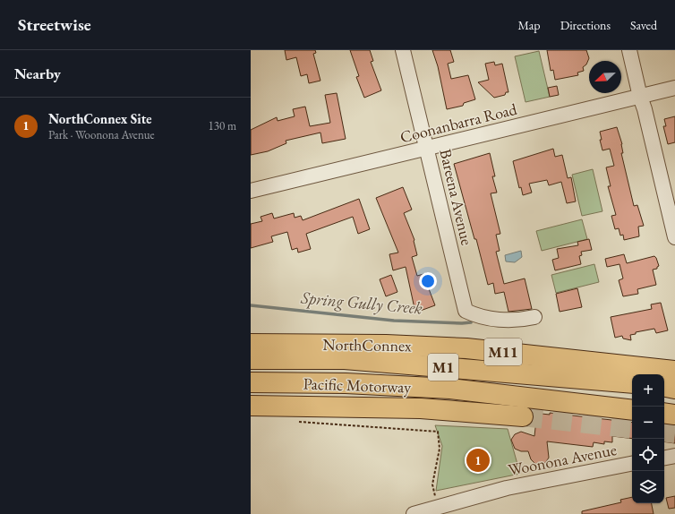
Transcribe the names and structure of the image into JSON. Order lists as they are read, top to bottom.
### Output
{
  "streets": {
    "highway": [
      "NorthConnex",
      "M11",
      "M1",
      "Pacific Motorway"
    ],
    "street": ["Coonanbarra Road", "Bareena Avenue", "Woonona Avenue"]
  },
  "crossings": [
    ["Coonanbarra Road", "Bareena Avenue"]
  ],
  "water": ["Spring Gully Creek"],
  "north": "bottom left",
  "page": {
    "header": "Streetwise",
    "nav": ["Map", "Directions", "Saved"],
    "heading": "Nearby",
    "list": [
      {
        "mark": "1",
        "name": "NorthConnex Site",
        "note": "Park · Woonona Avenue",
        "value": "130 m"
      }
    ],
    "map_buttons": ["+", "−"],
    "pins": "1"
  }
}
